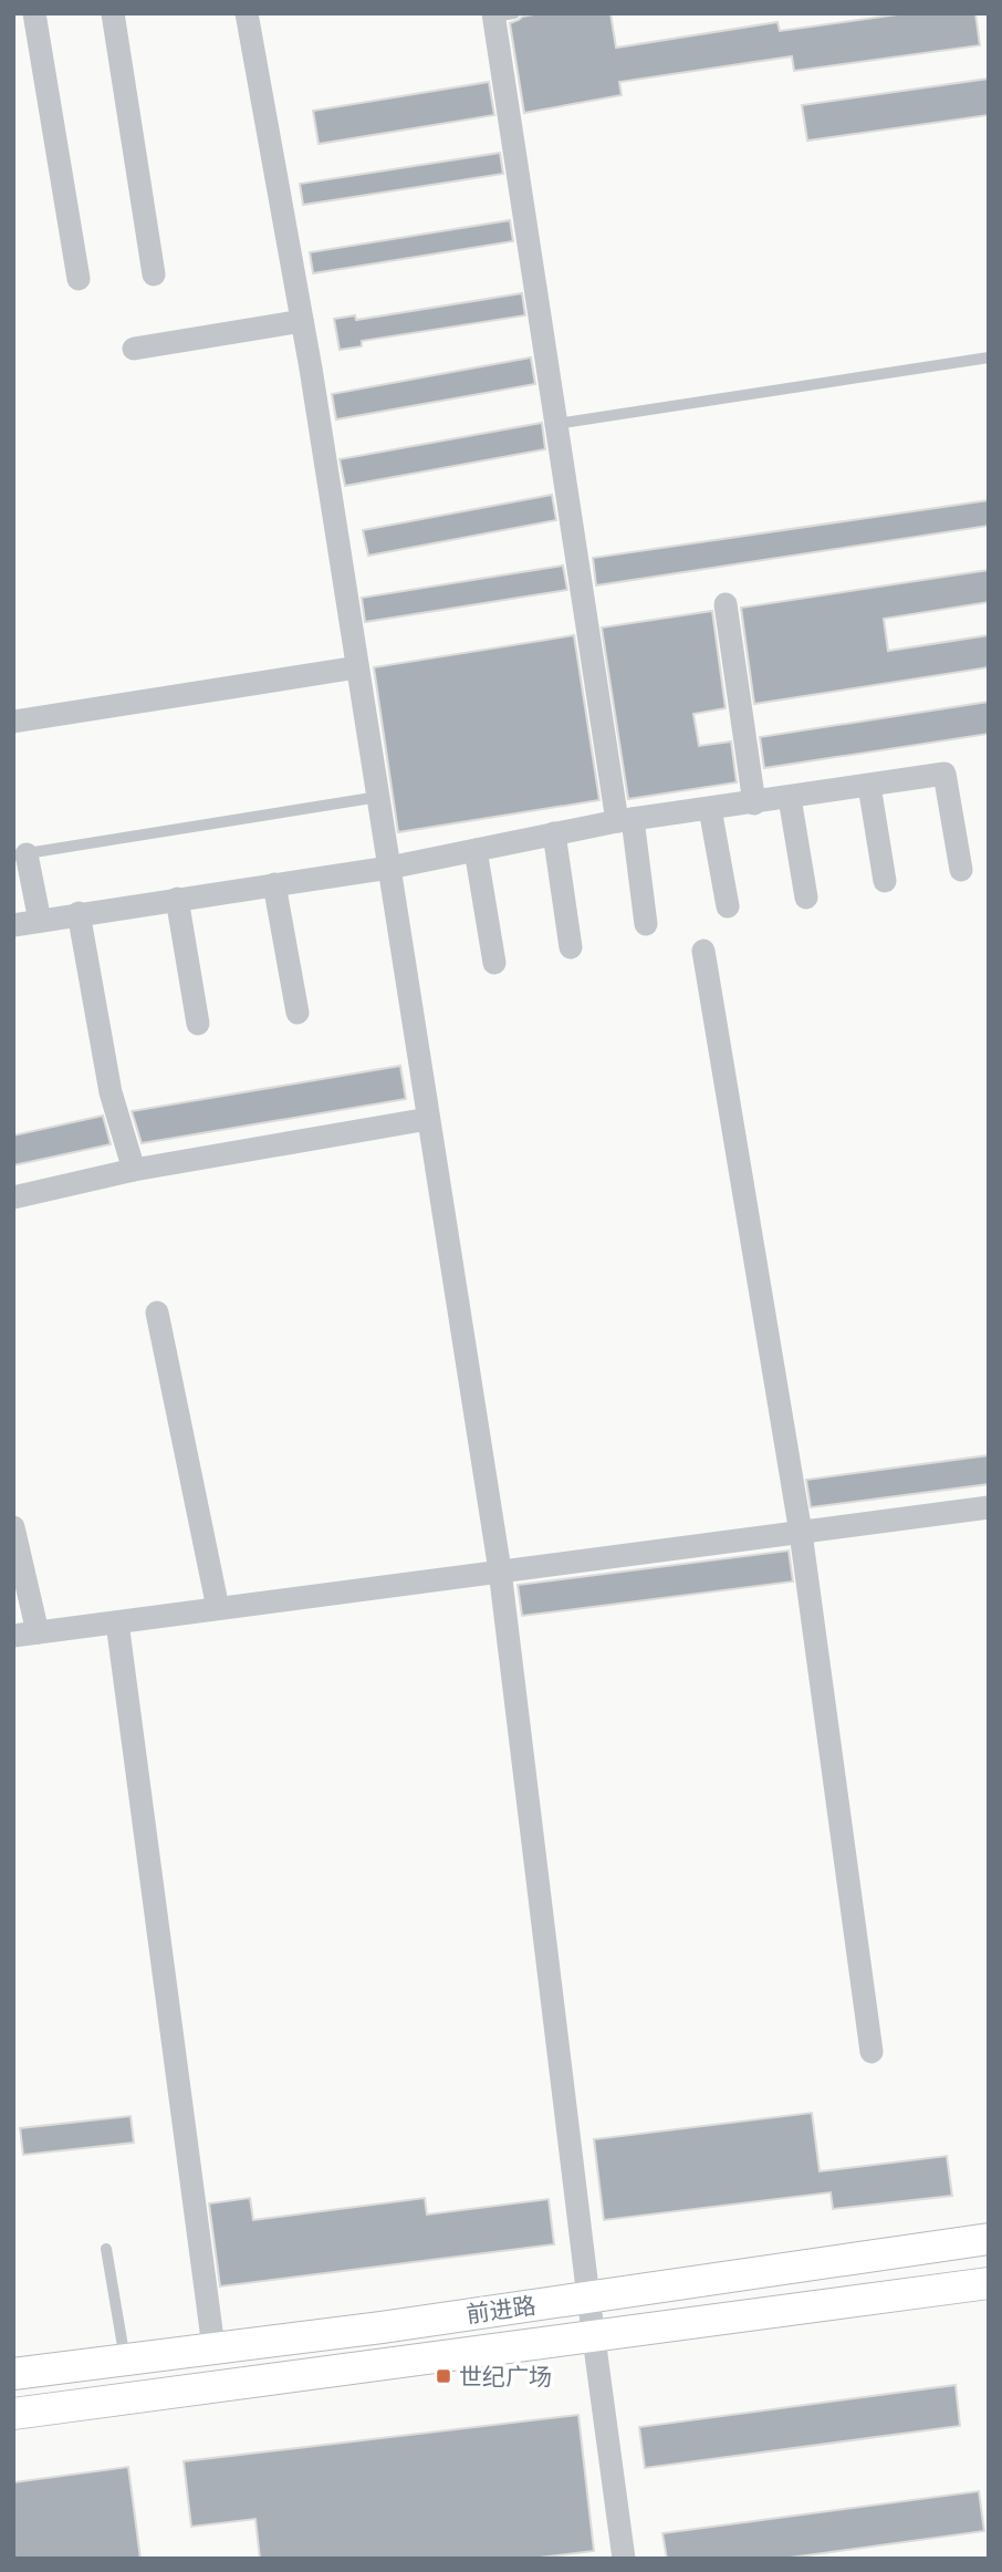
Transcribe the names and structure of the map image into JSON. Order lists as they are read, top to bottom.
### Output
{
  "streets": {
    "main road": ["前进路"]
  },
  "places": {
    "transit": ["世纪广场"]
  }
}
